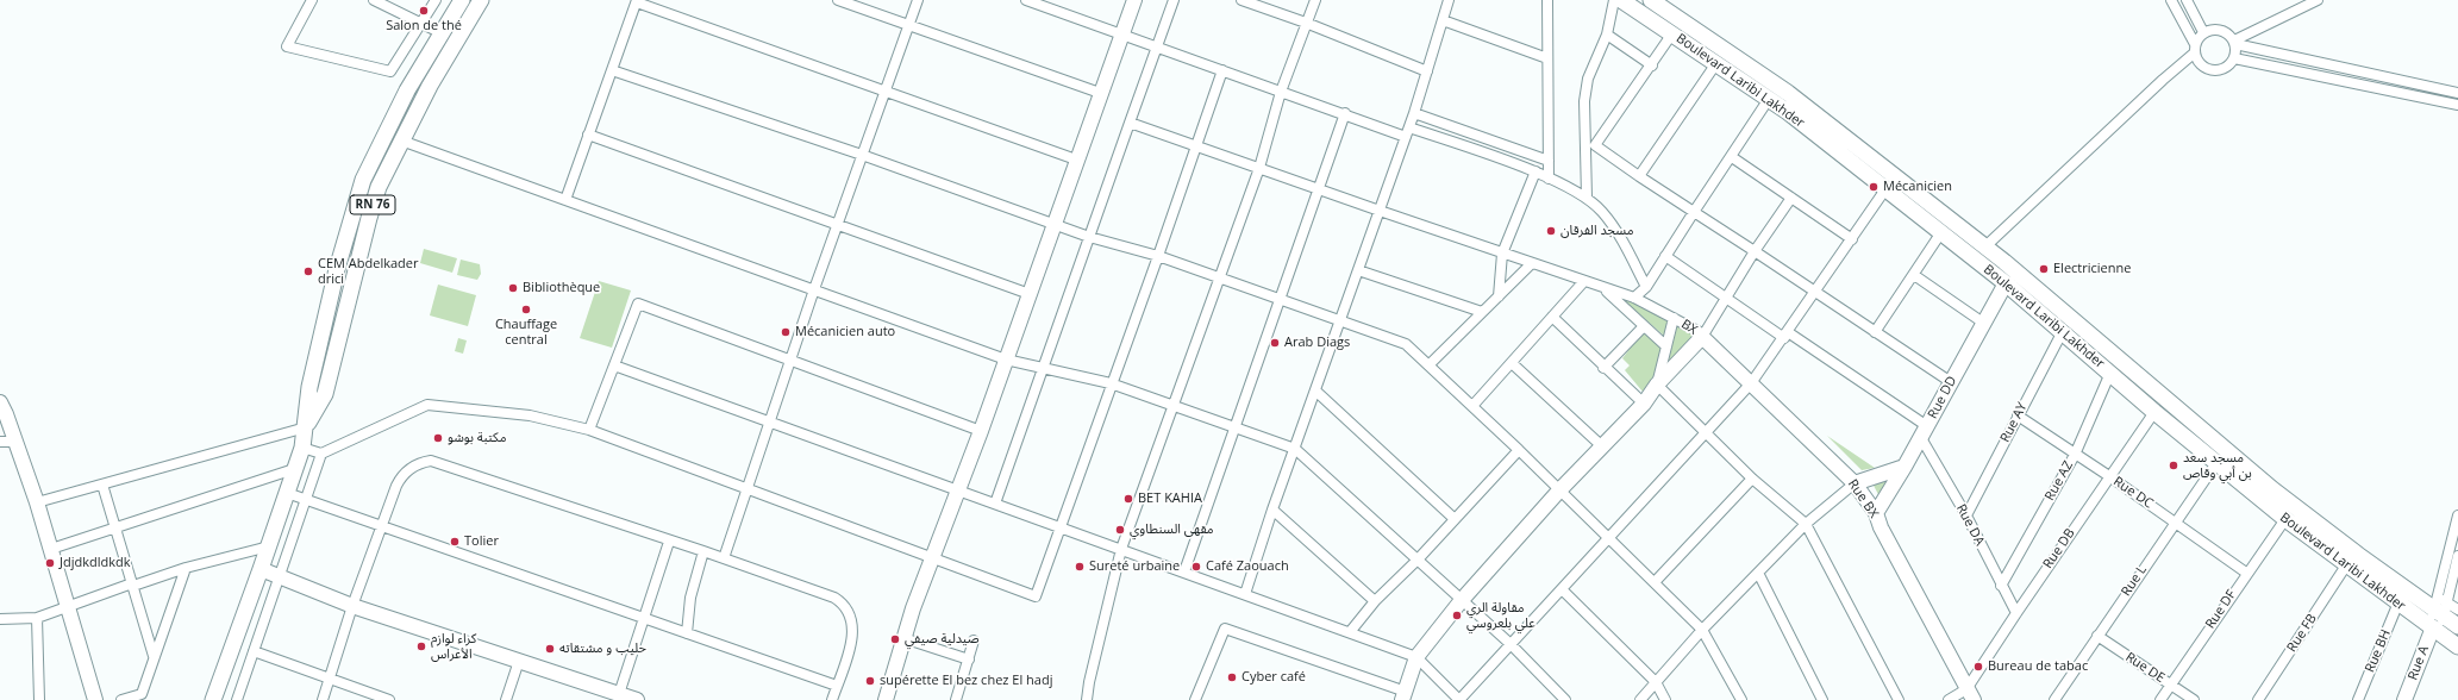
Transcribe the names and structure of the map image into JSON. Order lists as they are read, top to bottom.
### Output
{
  "streets": {
    "main road": ["Boulevard Laribi Lakhder", "RN 76"],
    "street": [
      "BX",
      "Rue DD",
      "Rue AY",
      "Rue AZ",
      "Rue DC",
      "Rue BX",
      "Rue DA",
      "Rue DB",
      "Rue L",
      "Rue DF",
      "Rue FB",
      "Rue BH",
      "Rue A",
      "Rue DE"
    ]
  },
  "crossings": [
    ["Boulevard Laribi Lakhder", "Rue DD"],
    ["Boulevard Laribi Lakhder", "Rue AY"],
    ["Boulevard Laribi Lakhder", "Rue AZ"],
    ["Boulevard Laribi Lakhder", "Rue DB"],
    ["Boulevard Laribi Lakhder", "Rue L"],
    ["Boulevard Laribi Lakhder", "Rue DF"],
    ["Boulevard Laribi Lakhder", "Rue FB"],
    ["Boulevard Laribi Lakhder", "Rue BH"],
    ["Boulevard Laribi Lakhder", "Rue A"],
    ["BX", "Rue BX"],
    ["Rue DD", "Rue BX"],
    ["Rue DD", "Rue DA"],
    ["Rue AY", "Rue DC"],
    ["Rue AY", "Rue DA"],
    ["Rue AZ", "Rue DC"],
    ["Rue AZ", "Rue DA"],
    ["Rue DC", "Rue DB"],
    ["Rue DC", "Rue L"],
    ["Rue DC", "Rue DF"],
    ["Rue BX", "Rue DB"],
    ["Rue DA", "Rue DB"],
    ["Rue L", "Rue DE"],
    ["Rue DF", "Rue DE"]
  ],
  "places": [
    "Salon de thé",
    "Mécanicien",
    "مسجد الفرقان",
    "Electricienne",
    "CEM Abdelkader drici",
    "Bibliothèque",
    "Chauffage central",
    "Mécanicien auto",
    "Arab Diags",
    "مكتبة بوشو",
    "مسجد سعد بن أبي وقاص",
    "BET KAHIA",
    "مقهى السنطاوي",
    "Tolier",
    "Jdjdkdldkdk",
    "Sureté urbaine",
    "Café Zaouach",
    "مقاولة الري علي بلعروسي",
    "صيدلية صيفي",
    "كراء لوازم الأعراس",
    "حليب و مشتقاته",
    "Bureau de tabac",
    "Cyber café",
    "supérette El bez chez El hadj"
  ]
}
